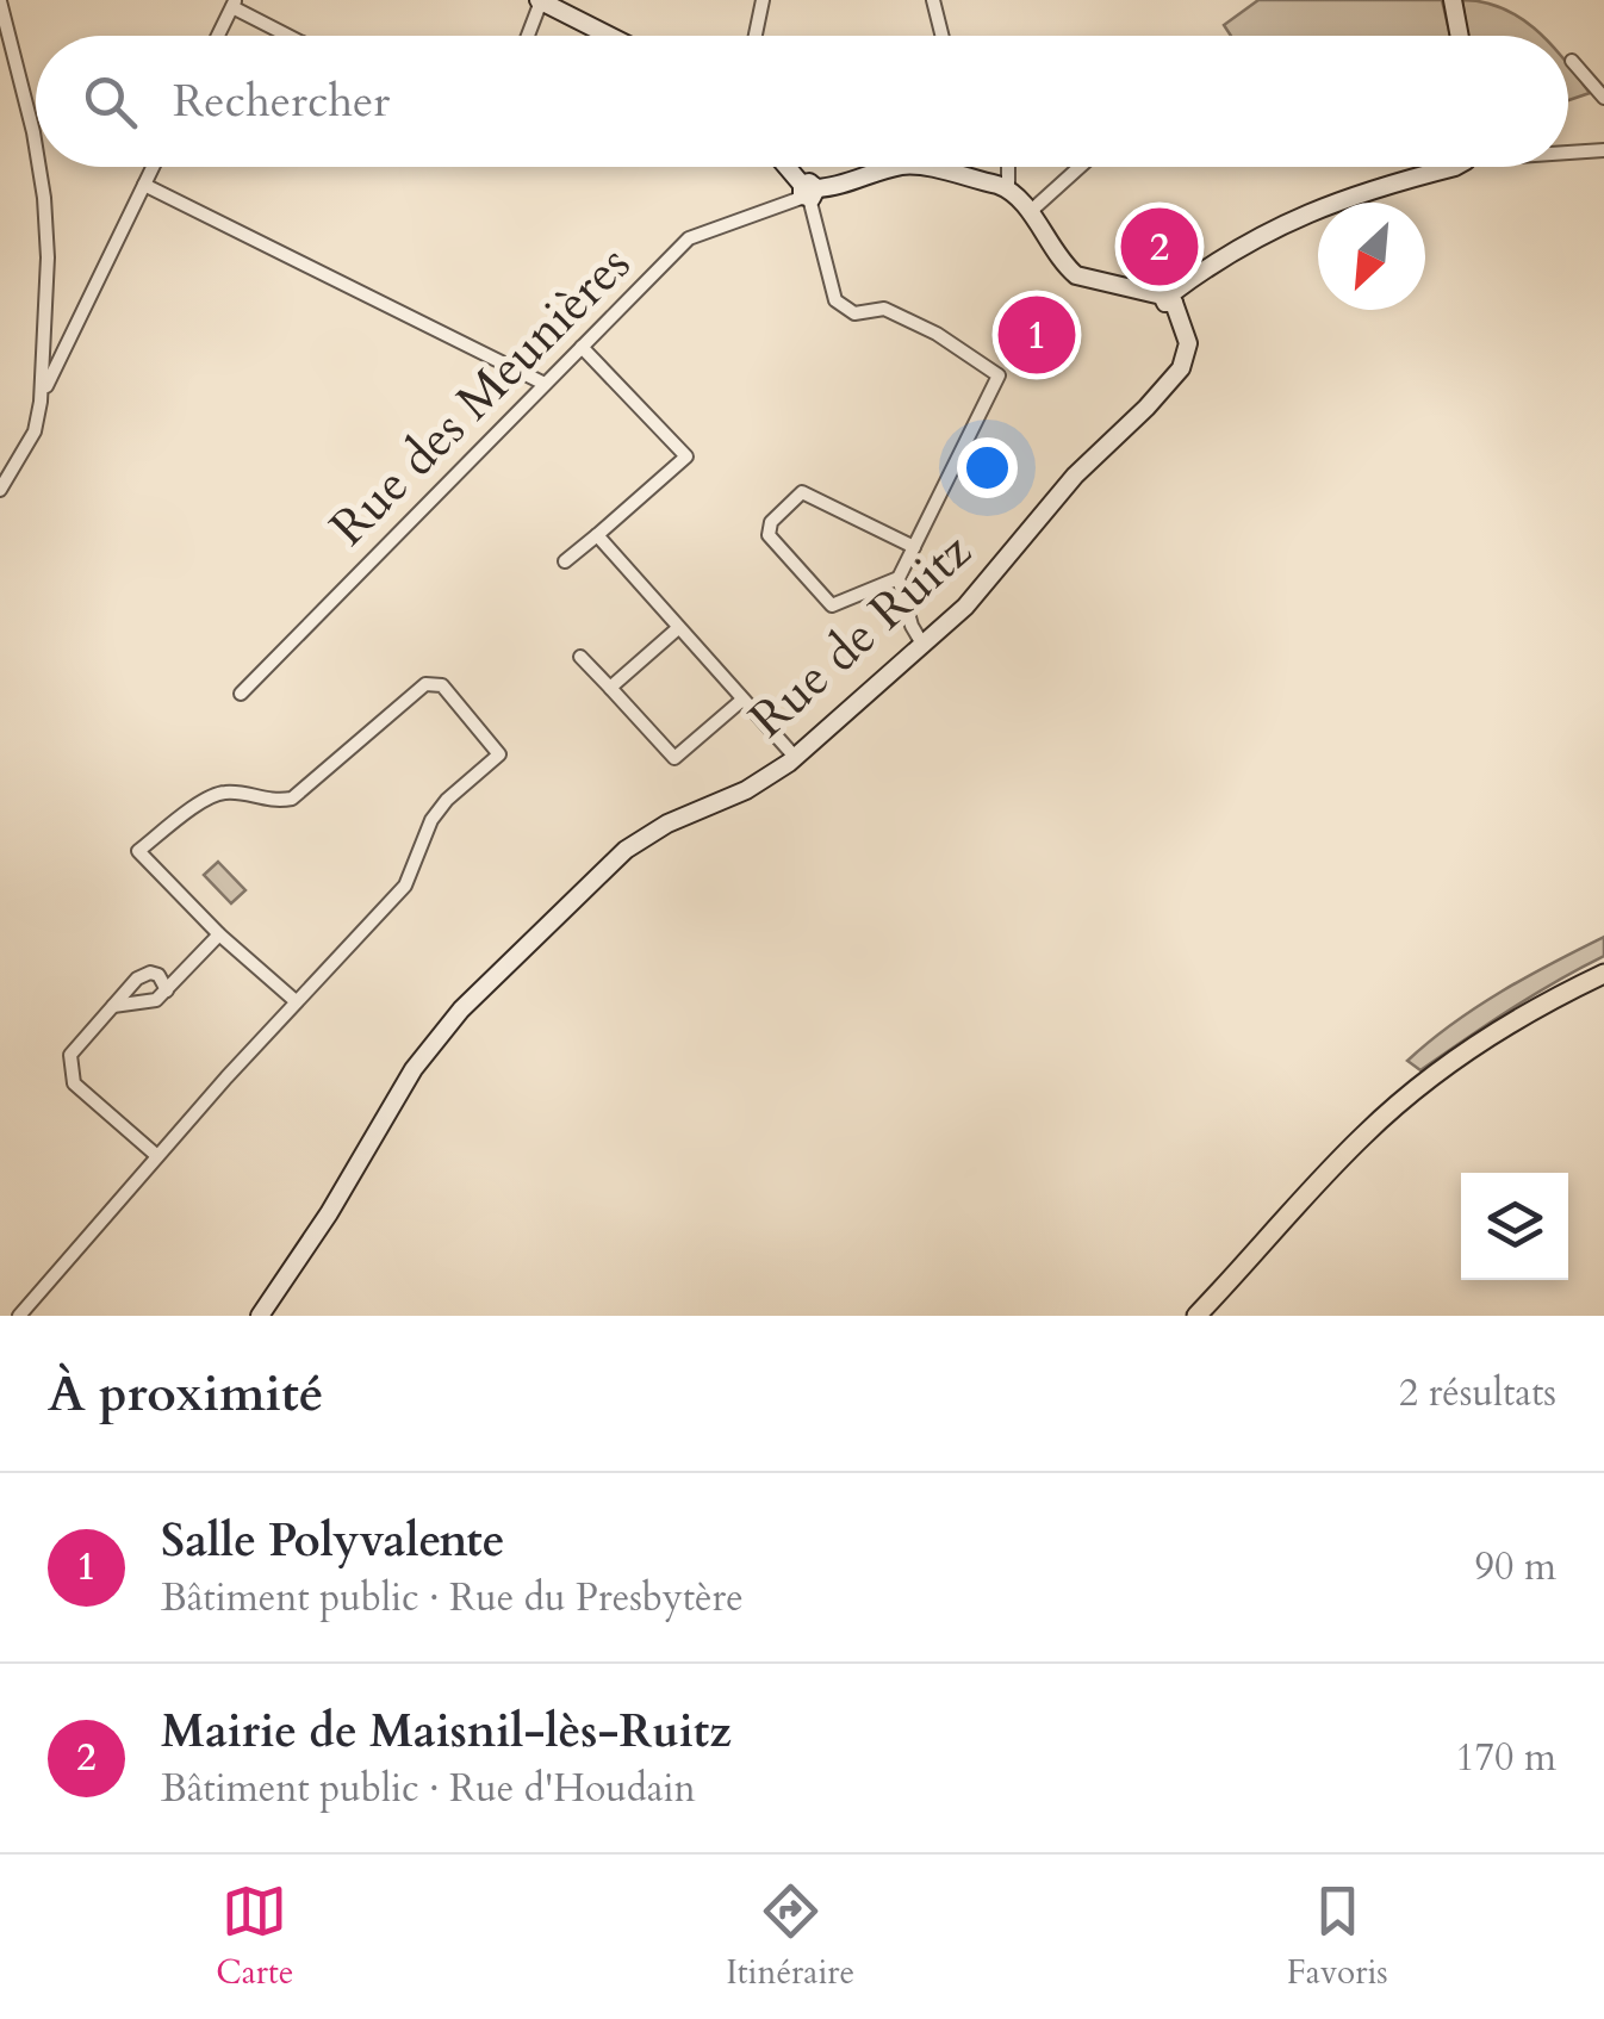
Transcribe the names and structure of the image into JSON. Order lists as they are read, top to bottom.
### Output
{
  "streets": {
    "street": ["Rue des Meunières", "Rue de Ruitz"]
  },
  "north": "bottom left",
  "page": {
    "search": "Rechercher",
    "pins": ["2", "1"],
    "heading": ["À proximité", "2 résultats"],
    "list": [
      {
        "mark": "1",
        "name": "Salle Polyvalente",
        "note": "Bâtiment public · Rue du Presbytère",
        "value": "90 m"
      },
      {
        "mark": "2",
        "name": "Mairie de Maisnil-lès-Ruitz",
        "note": "Bâtiment public · Rue d'Houdain",
        "value": "170 m"
      }
    ],
    "nav": ["Carte", "Itinéraire", "Favoris"]
  }
}
